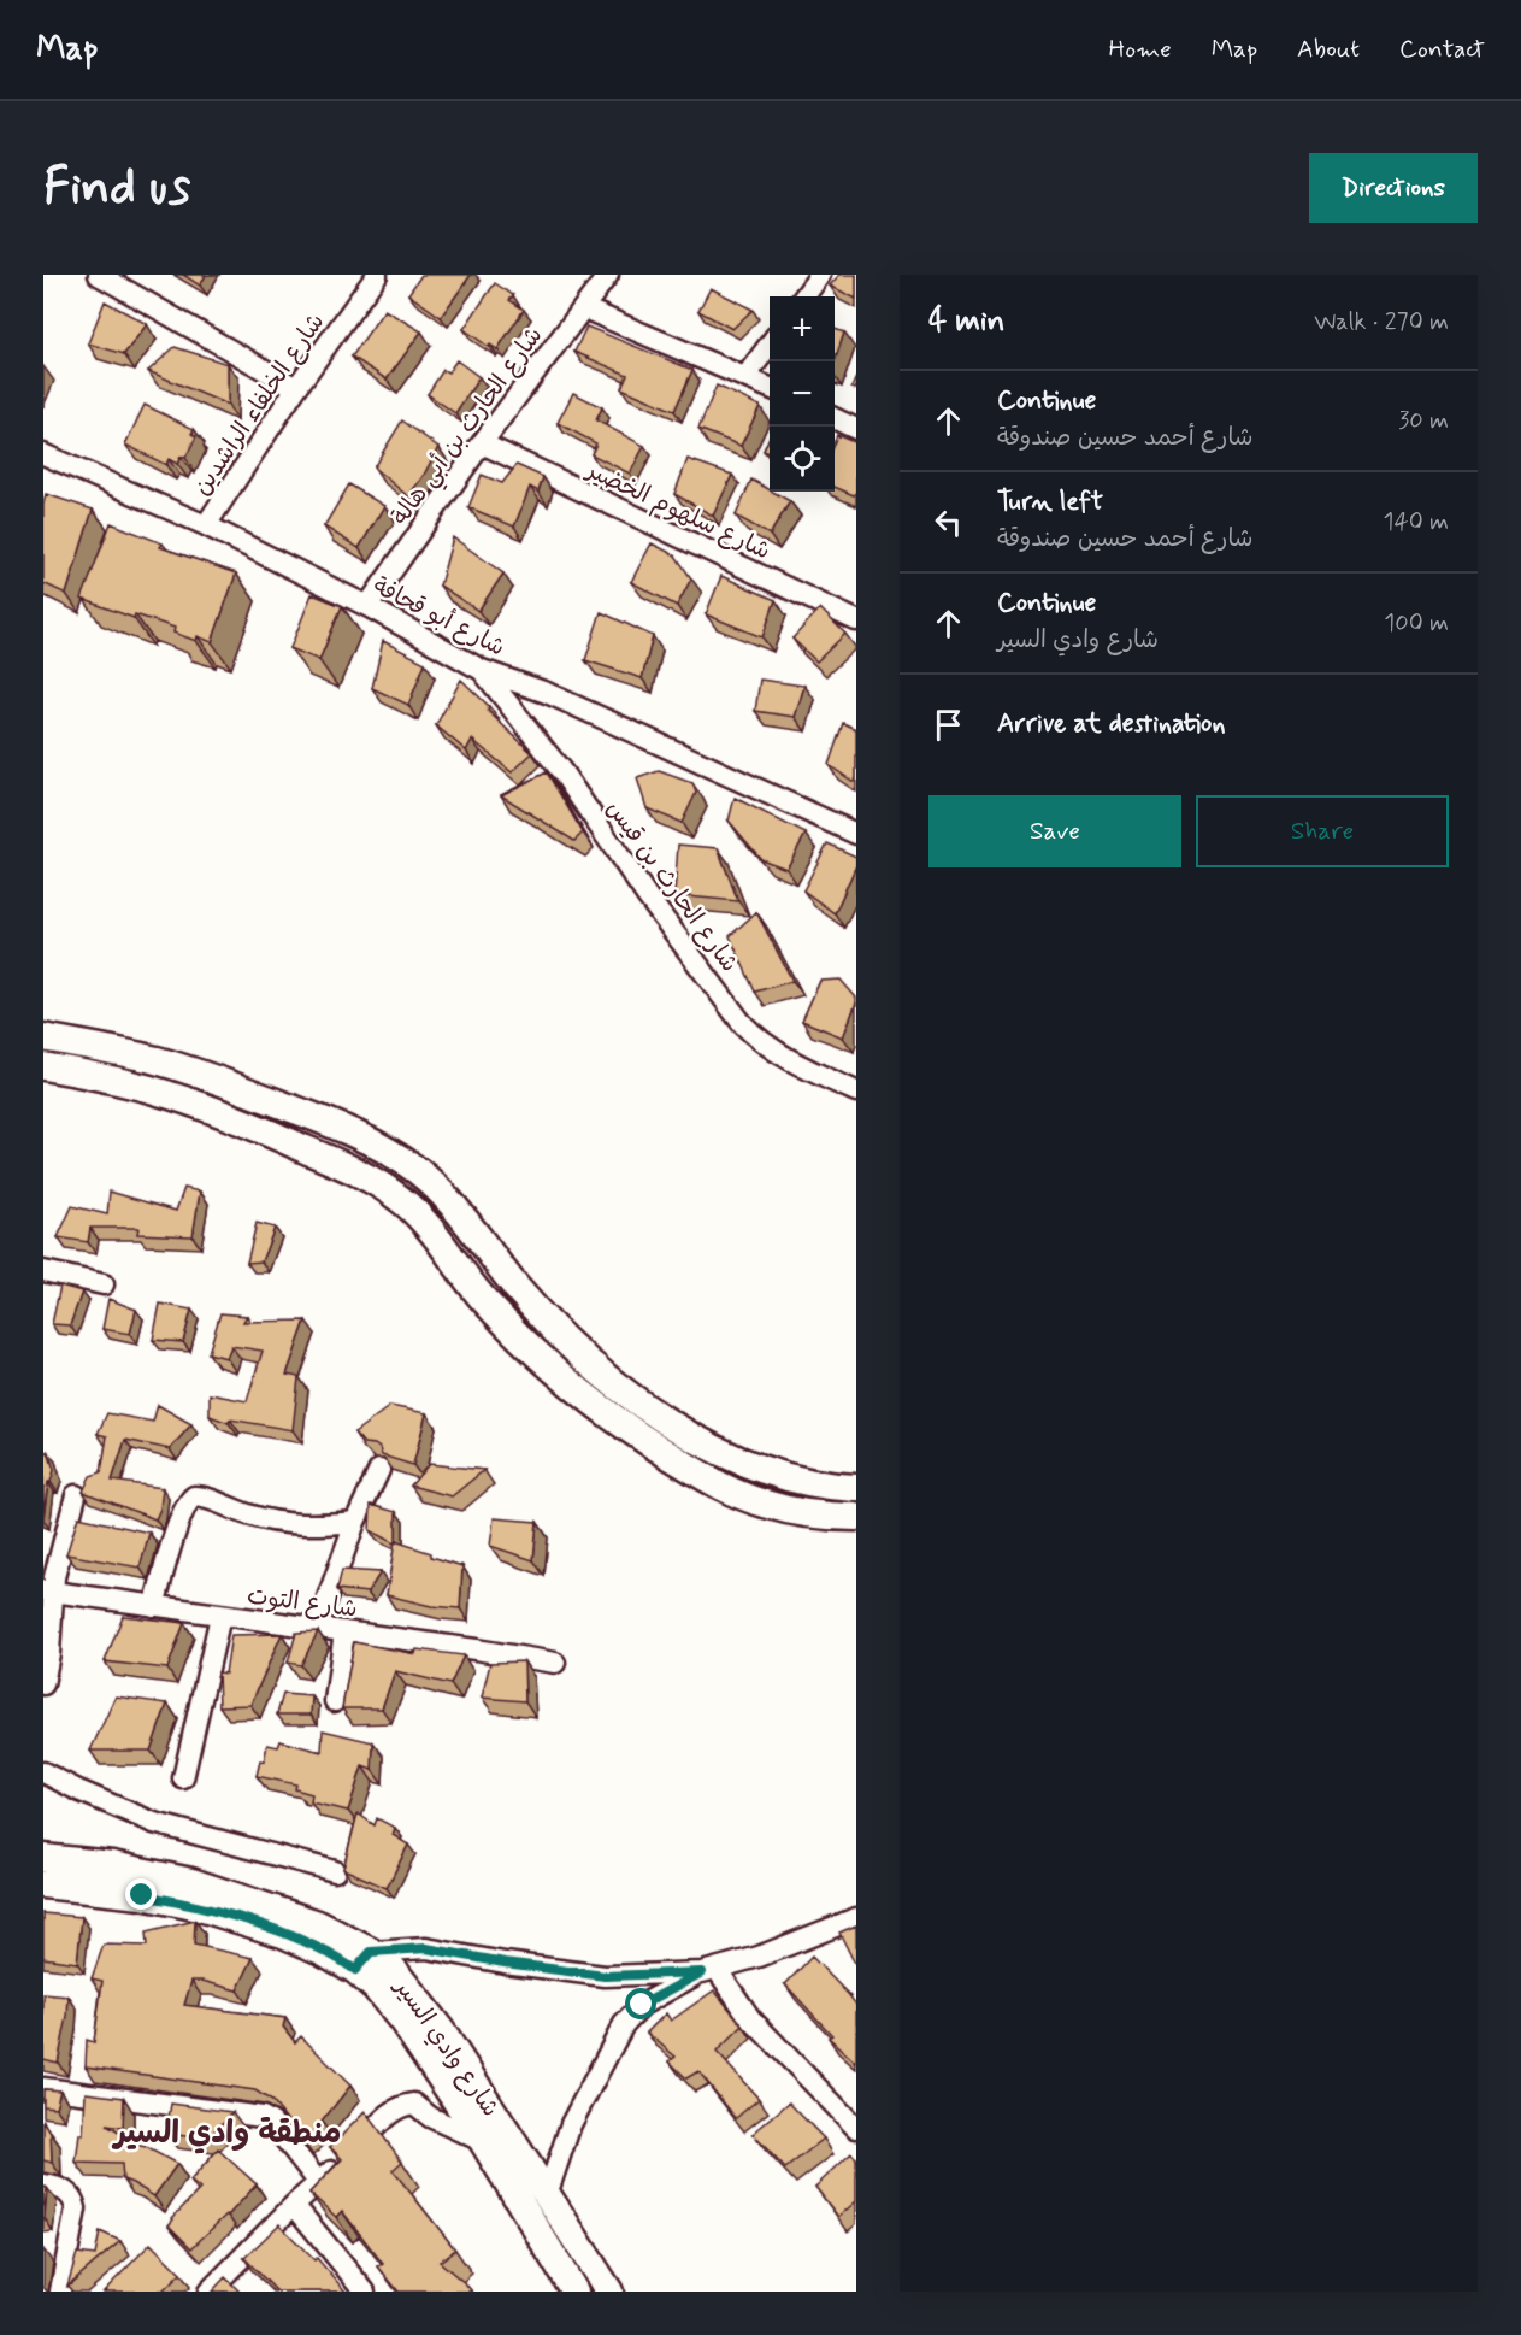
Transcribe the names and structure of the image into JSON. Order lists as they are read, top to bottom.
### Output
{
  "streets": {
    "main road": ["شارع وادي السير"],
    "street": [
      "شارع الخلفاء الراشدين",
      "شارع الحارث بن أبي هالة",
      "شارع سلهوم الخضير",
      "شارع أبو قحافة",
      "شارع الحارث بن قيس",
      "شارع التوت"
    ]
  },
  "crossings": [
    ["شارع الخلفاء الراشدين", "شارع أبو قحافة"],
    ["شارع الحارث بن أبي هالة", "شارع سلهوم الخضير"],
    ["شارع الحارث بن أبي هالة", "شارع أبو قحافة"],
    ["شارع أبو قحافة", "شارع الحارث بن قيس"]
  ],
  "districts": ["منطقة وادي السير"],
  "page": {
    "header": "Map",
    "nav": [
      "Home",
      "Map",
      "About",
      "Contact"
    ],
    "buttons": [
      "Directions",
      ["Save", "Share"]
    ],
    "title": "Find us",
    "heading": ["4 min", "Walk · 270 m"],
    "map_buttons": ["+", "−"],
    "list": [
      ["Continue", "شارع أحمد حسين صندوقة", "30 m"],
      ["Turn left", "شارع أحمد حسين صندوقة", "140 m"],
      ["Continue", "شارع وادي السير", "100 m"],
      "Arrive at destination"
    ]
  }
}
